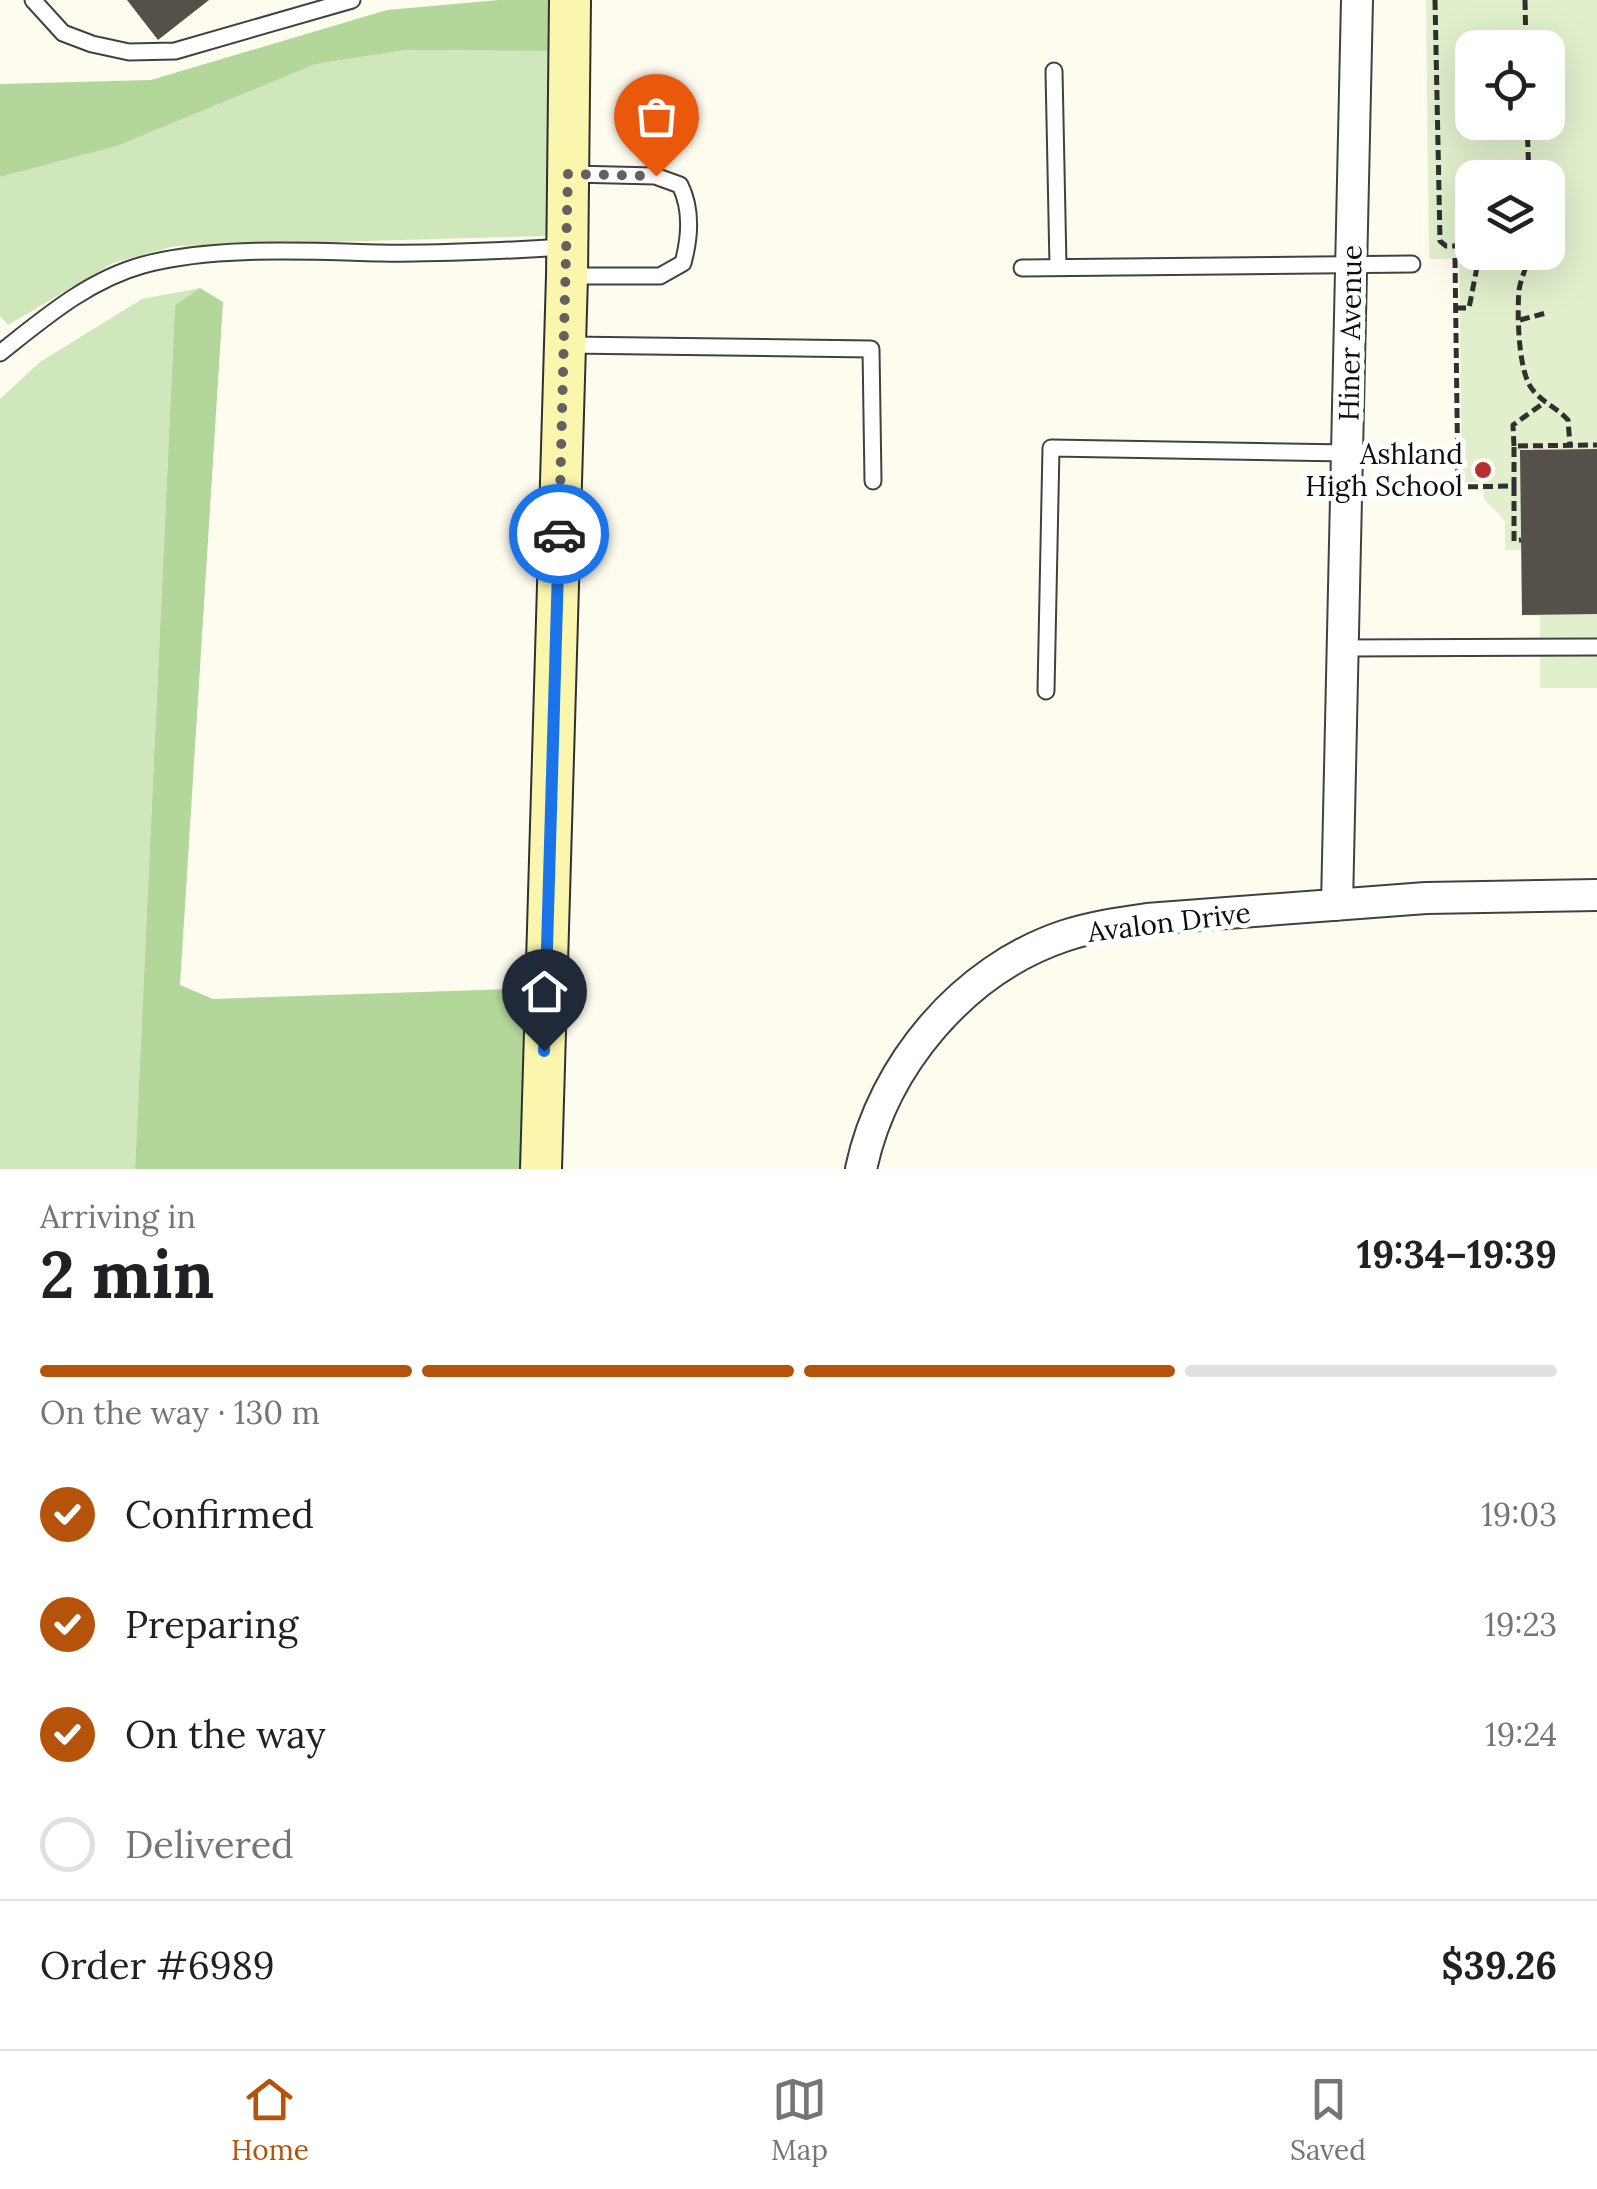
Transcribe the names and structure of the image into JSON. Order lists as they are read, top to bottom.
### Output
{
  "streets": {
    "street": ["Hiner Avenue", "Avalon Drive"]
  },
  "crossings": [
    ["Hiner Avenue", "Avalon Drive"]
  ],
  "places": ["Ashland High School"],
  "page": {
    "heading": ["2 min", "Arriving in", "19:34–19:39"],
    "panel": ["Order #6989", "$39.26"],
    "bar": "On the way · 130 m",
    "list": [
      ["Confirmed", "19:03"],
      ["Preparing", "19:23"],
      ["On the way", "19:24"],
      "Delivered"
    ],
    "tabs": ["Home", "Map", "Saved"]
  }
}
